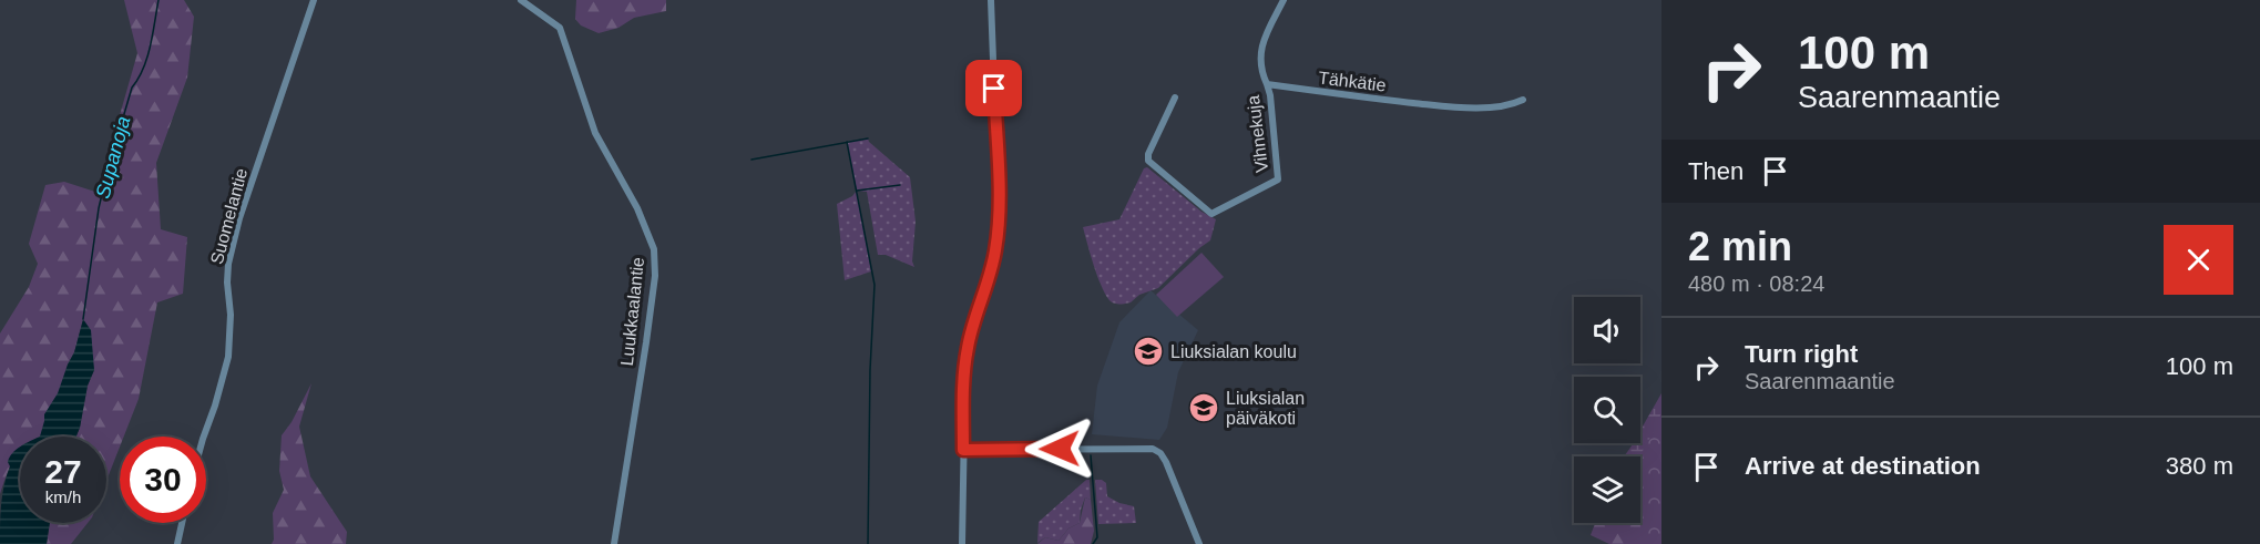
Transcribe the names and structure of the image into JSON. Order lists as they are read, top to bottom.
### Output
{
  "streets": {
    "street": [
      "Tähkätie",
      "Vihnekuja",
      "Suomelantie",
      "Luukkaalantie"
    ]
  },
  "crossings": [
    ["Tähkätie", "Vihnekuja"]
  ],
  "water": ["Supanoja"],
  "places": {
    "school or university": ["Liuksialan koulu", "Liuksialan päiväkoti"]
  },
  "page": {
    "turn": ["100 m", "Saarenmaantie"],
    "then": "Then",
    "heading": ["2 min", "480 m · 08:24"],
    "list": [
      {
        "name": "Turn right",
        "note": "Saarenmaantie",
        "value": "100 m"
      },
      {
        "name": "Arrive at destination",
        "value": "380 m"
      }
    ],
    "speed": "27 km/h",
    "limit": "30"
  }
}
